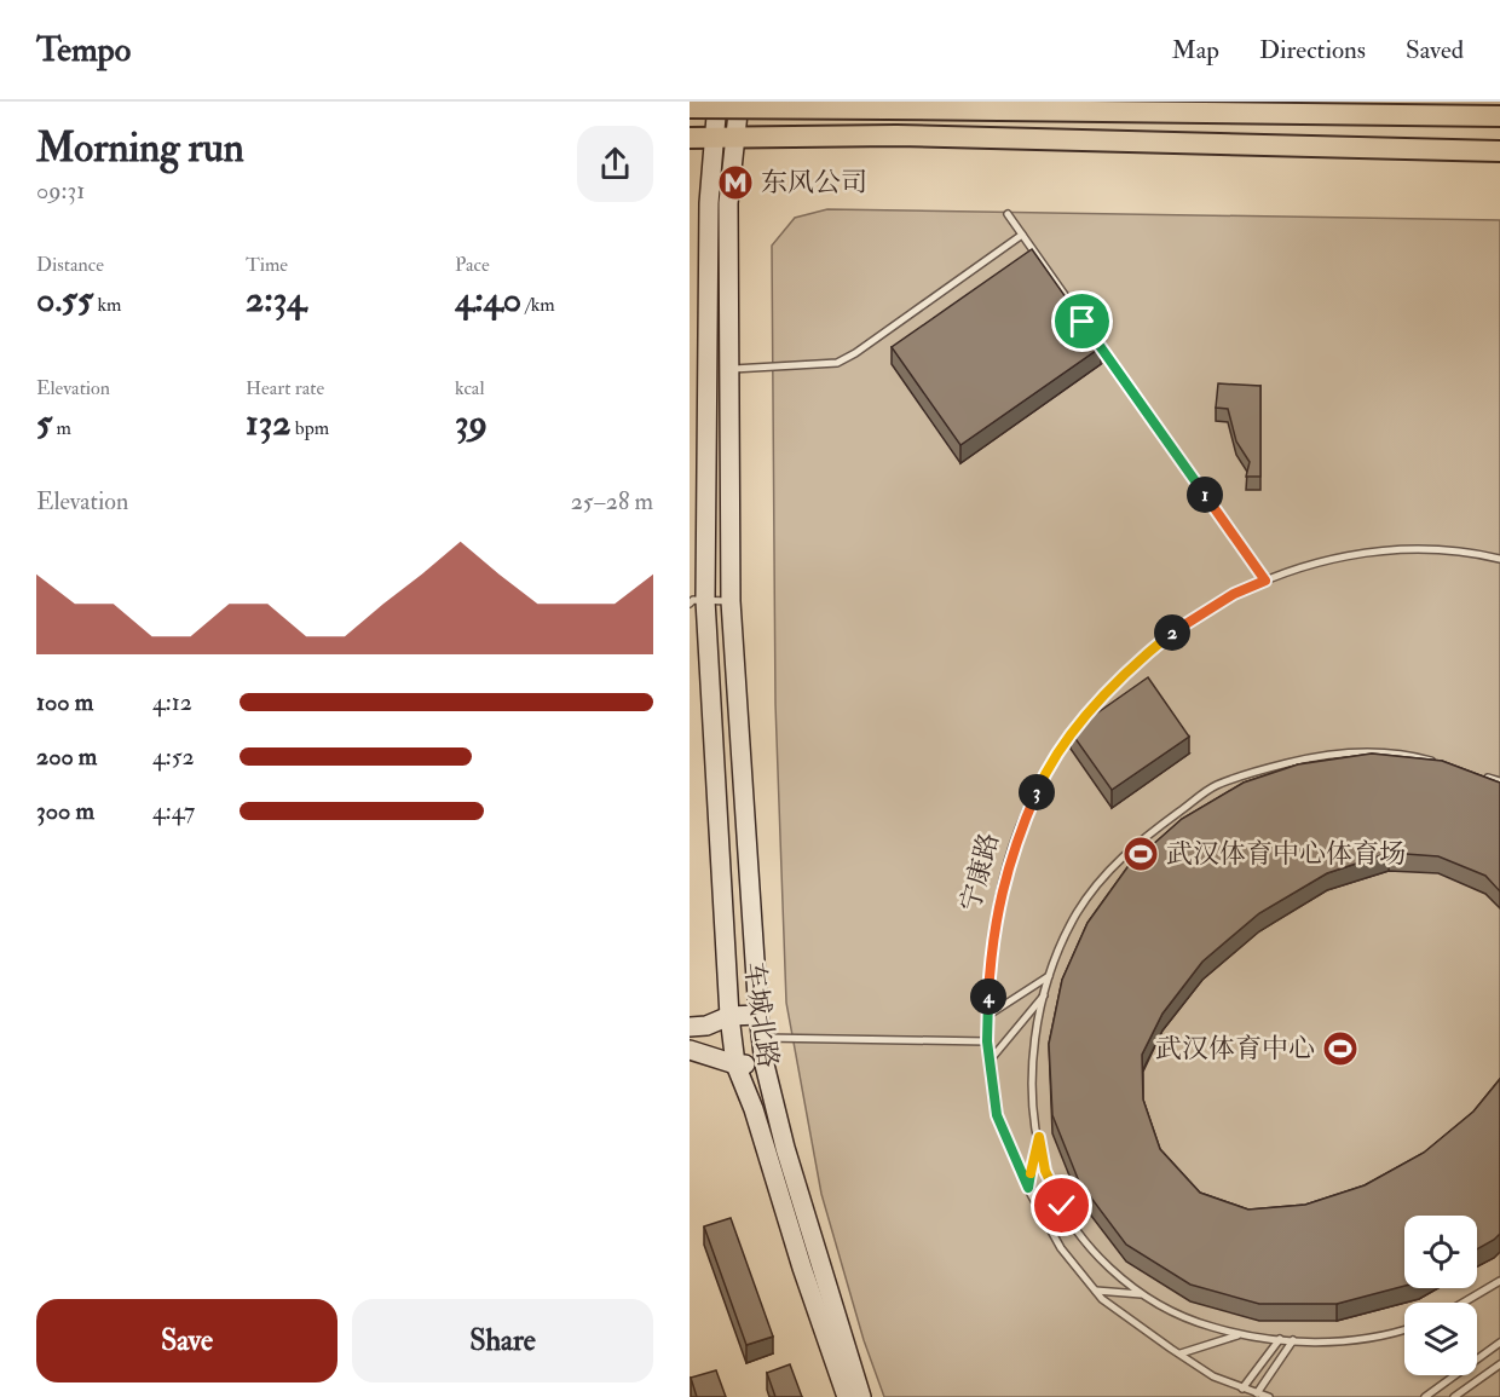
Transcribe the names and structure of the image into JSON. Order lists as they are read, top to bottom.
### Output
{
  "streets": {
    "main road": ["车城北路"],
    "lane": ["宁康路"]
  },
  "places": {
    "metro station": ["东风公司"],
    "sports": ["武汉体育中心体育场", "武汉体育中心"]
  },
  "page": {
    "header": "Tempo",
    "nav": ["Map", "Directions", "Saved"],
    "heading": ["Morning run", "09:31"],
    "stats": [
      ["Distance", "0.55 km"],
      ["Time", "2:34"],
      ["Pace", "4:40 /km"],
      ["Elevation", "5 m"],
      ["Heart rate", "132 bpm"],
      ["kcal", "39"]
    ],
    "chart": ["Elevation", "25–28 m"],
    "pins": [
      "1",
      "2",
      "3",
      "4"
    ],
    "list": [
      {
        "name": "100 m",
        "note": "4:12"
      },
      {
        "name": "200 m",
        "note": "4:52"
      },
      {
        "name": "300 m",
        "note": "4:47"
      }
    ],
    "buttons": ["Save", "Share"]
  }
}
